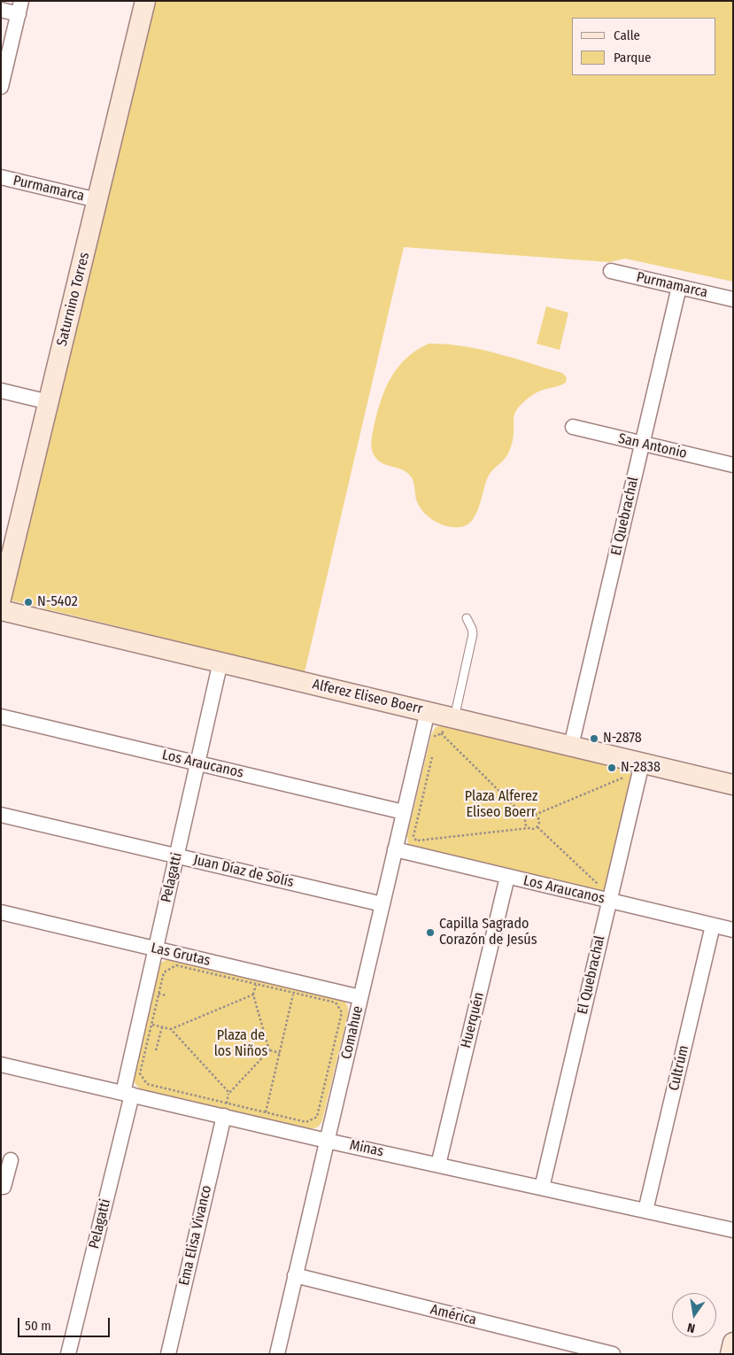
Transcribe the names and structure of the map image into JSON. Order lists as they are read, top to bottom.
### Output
{
  "streets": {
    "street": [
      "Purmamarca",
      "Saturnino Torres",
      "San Antonio",
      "El Quebrachal",
      "Alferez Eliseo Boerr",
      "Los Araucanos",
      "Juan Díaz de Solís",
      "Pelagatti",
      "Las Grutas",
      "Huerquén",
      "Comahue",
      "Cultrúm",
      "Minas",
      "Ema Elisa Vivanco",
      "América"
    ]
  },
  "crossings": [
    ["Purmamarca", "Saturnino Torres"],
    ["Purmamarca", "El Quebrachal"],
    ["San Antonio", "El Quebrachal"],
    ["El Quebrachal", "Alferez Eliseo Boerr"],
    ["El Quebrachal", "Los Araucanos"],
    ["El Quebrachal", "Minas"],
    ["Alferez Eliseo Boerr", "Pelagatti"],
    ["Alferez Eliseo Boerr", "Comahue"],
    ["Los Araucanos", "Pelagatti"],
    ["Los Araucanos", "Huerquén"],
    ["Los Araucanos", "Comahue"],
    ["Los Araucanos", "Cultrúm"],
    ["Juan Díaz de Solís", "Pelagatti"],
    ["Juan Díaz de Solís", "Comahue"],
    ["Pelagatti", "Las Grutas"],
    ["Pelagatti", "Minas"],
    ["Las Grutas", "Comahue"],
    ["Huerquén", "Minas"],
    ["Comahue", "Minas"],
    ["Comahue", "América"],
    ["Cultrúm", "Minas"],
    ["Minas", "Ema Elisa Vivanco"]
  ],
  "parks": ["Plaza Alferez Eliseo Boerr", "Plaza de los Niños"],
  "places": [
    "N-5402",
    "N-2878",
    "N-2838",
    "Capilla Sagrado Corazón de Jesús"
  ],
  "legend": ["Calle", "Parque"],
  "scale_bar": "50 m",
  "north": "bottom"
}
